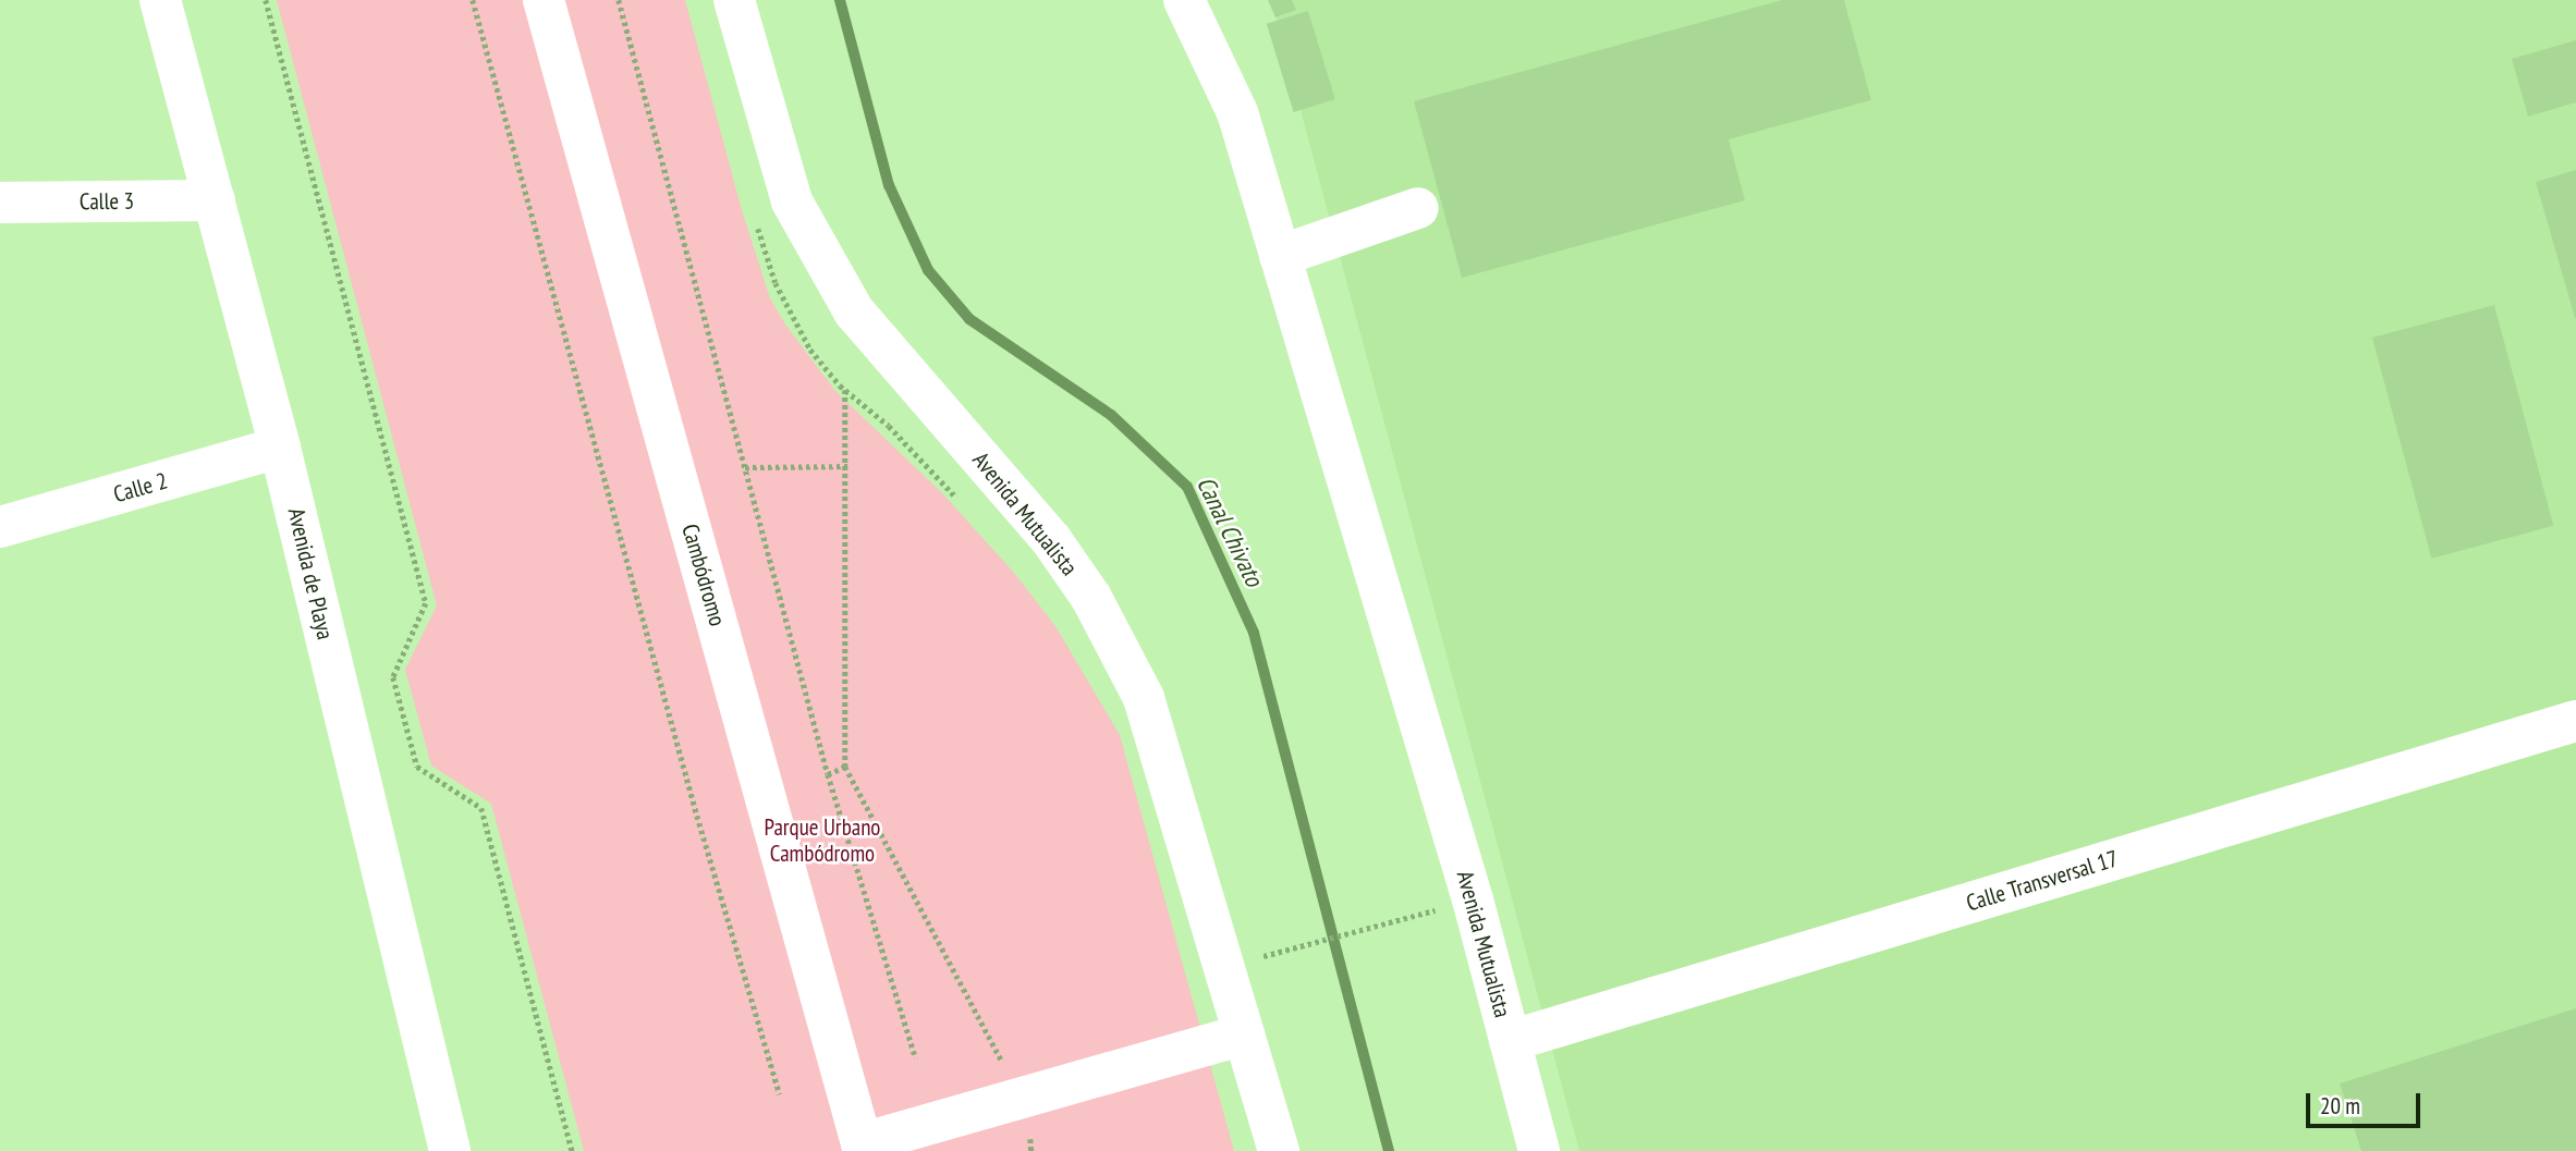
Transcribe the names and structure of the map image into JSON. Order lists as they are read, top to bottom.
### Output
{
  "streets": {
    "main road": [
      "Calle 3",
      "Calle 2",
      "Avenida Mutualista",
      "Avenida de Playa",
      "Cambódromo",
      "Calle Transversal 17"
    ]
  },
  "crossings": [
    ["Calle 3", "Avenida de Playa"],
    ["Calle 2", "Avenida de Playa"],
    ["Avenida Mutualista", "Calle Transversal 17"]
  ],
  "water": ["Canal Chivato"],
  "parks": ["Parque Urbano Cambódromo"],
  "scale_bar": "20 m"
}
